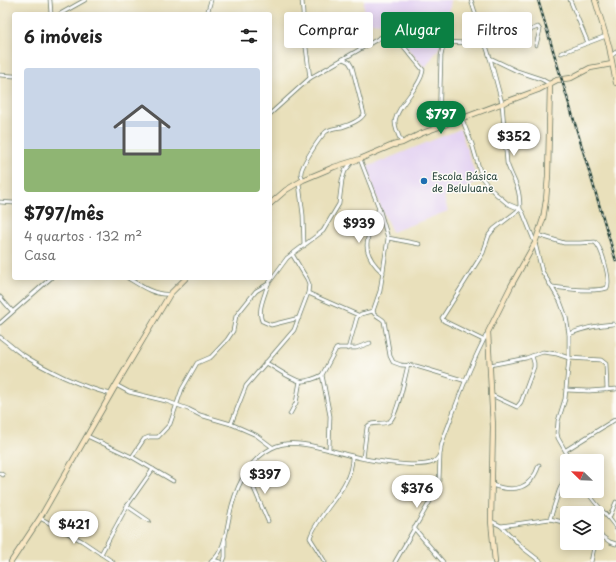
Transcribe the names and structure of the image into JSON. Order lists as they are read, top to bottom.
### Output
{
  "places": ["Escola Básica de Beluluane"],
  "north": "top left",
  "page": {
    "chip": ["Comprar", "Alugar", "Filtros"],
    "heading": "6 imóveis",
    "list": [
      {
        "name": "$797/mês",
        "note": "4 quartos · 132 m² · Casa"
      }
    ],
    "price": [
      "$797",
      "$352",
      "$939",
      "$397",
      "$376",
      "$421"
    ]
  }
}
